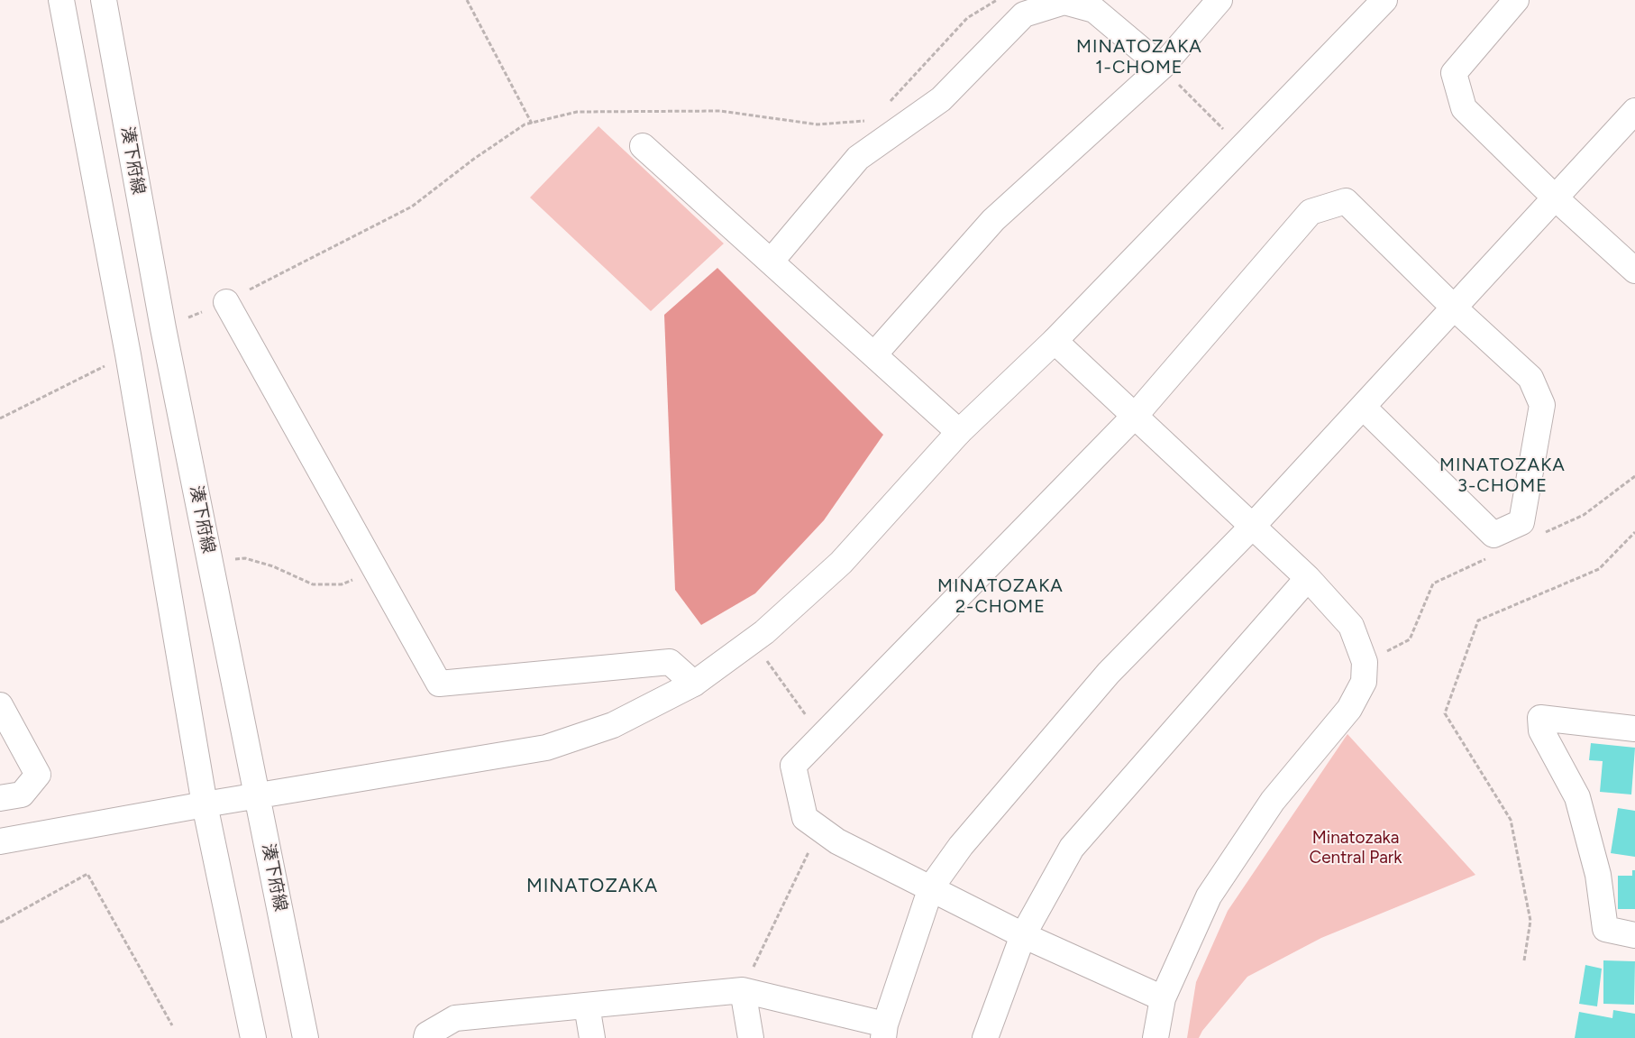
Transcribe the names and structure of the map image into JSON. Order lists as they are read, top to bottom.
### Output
{
  "streets": {
    "street": ["湊下府線"]
  },
  "districts": [
    "MINATOZAKA 1-CHOME",
    "MINATOZAKA 3-CHOME",
    "MINATOZAKA 2-CHOME",
    "MINATOZAKA"
  ],
  "parks": ["Minatozaka Central Park"]
}
